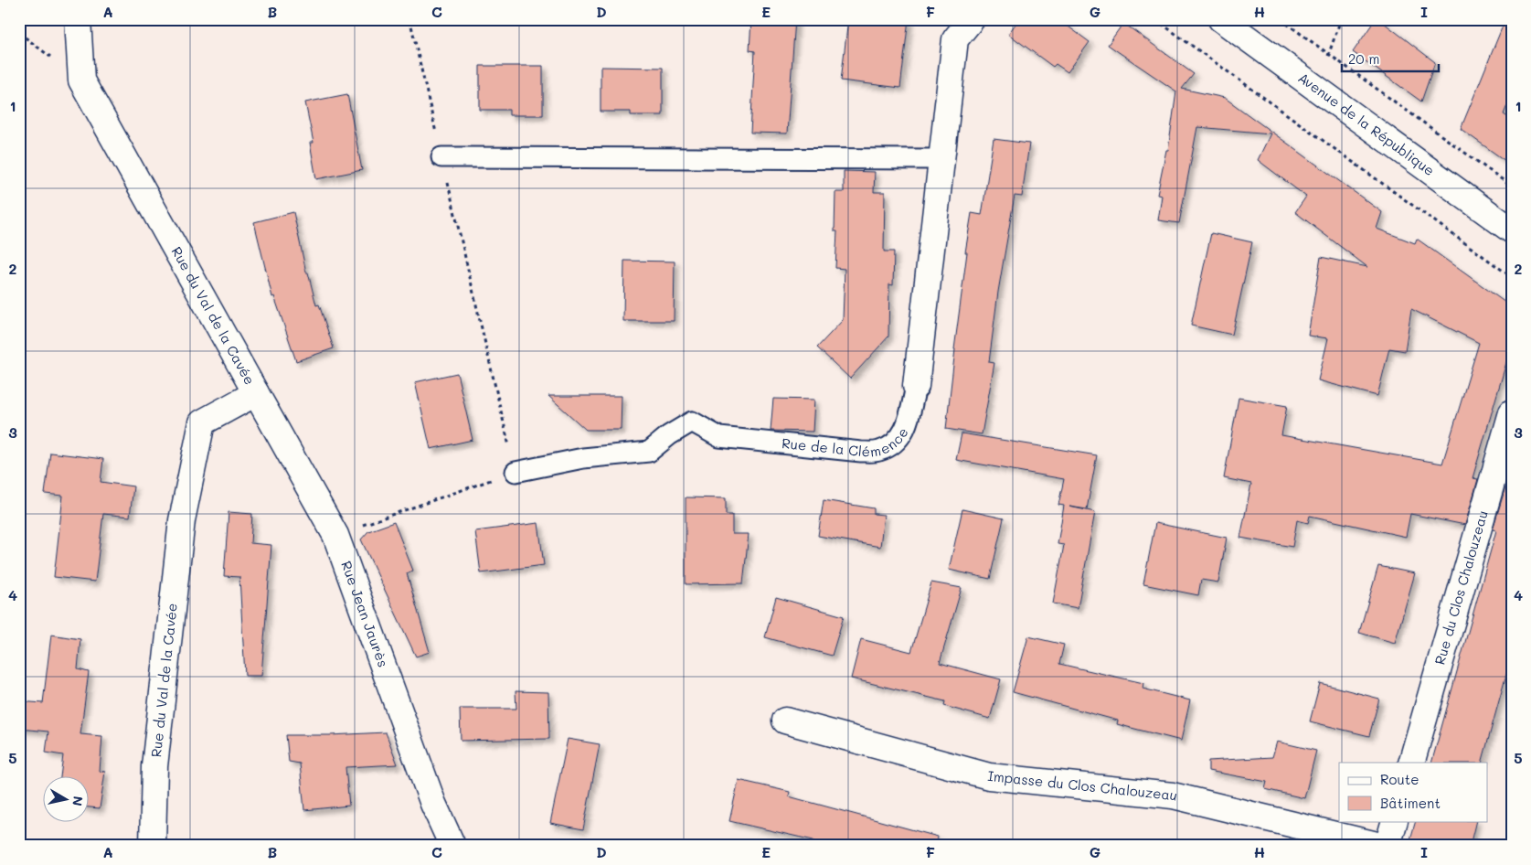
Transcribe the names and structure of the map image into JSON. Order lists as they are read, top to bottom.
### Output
{
  "streets": {
    "street": [
      "Avenue de la République",
      "Rue du Val de la Cavée",
      "Rue de la Clémence",
      "Rue du Clos Chalouzeau",
      "Rue Jean Jaurès",
      "Impasse du Clos Chalouzeau"
    ]
  },
  "crossings": [
    ["Rue du Val de la Cavée", "Rue Jean Jaurès"]
  ],
  "legend": ["Route", "Bâtiment"],
  "scale_bar": "20 m",
  "north": "right",
  "grid": {
    "columns": [
      "A",
      "B",
      "C",
      "D",
      "E",
      "F",
      "G",
      "H",
      "I"
    ],
    "rows": [
      "1",
      "2",
      "3",
      "4",
      "5"
    ]
  }
}
